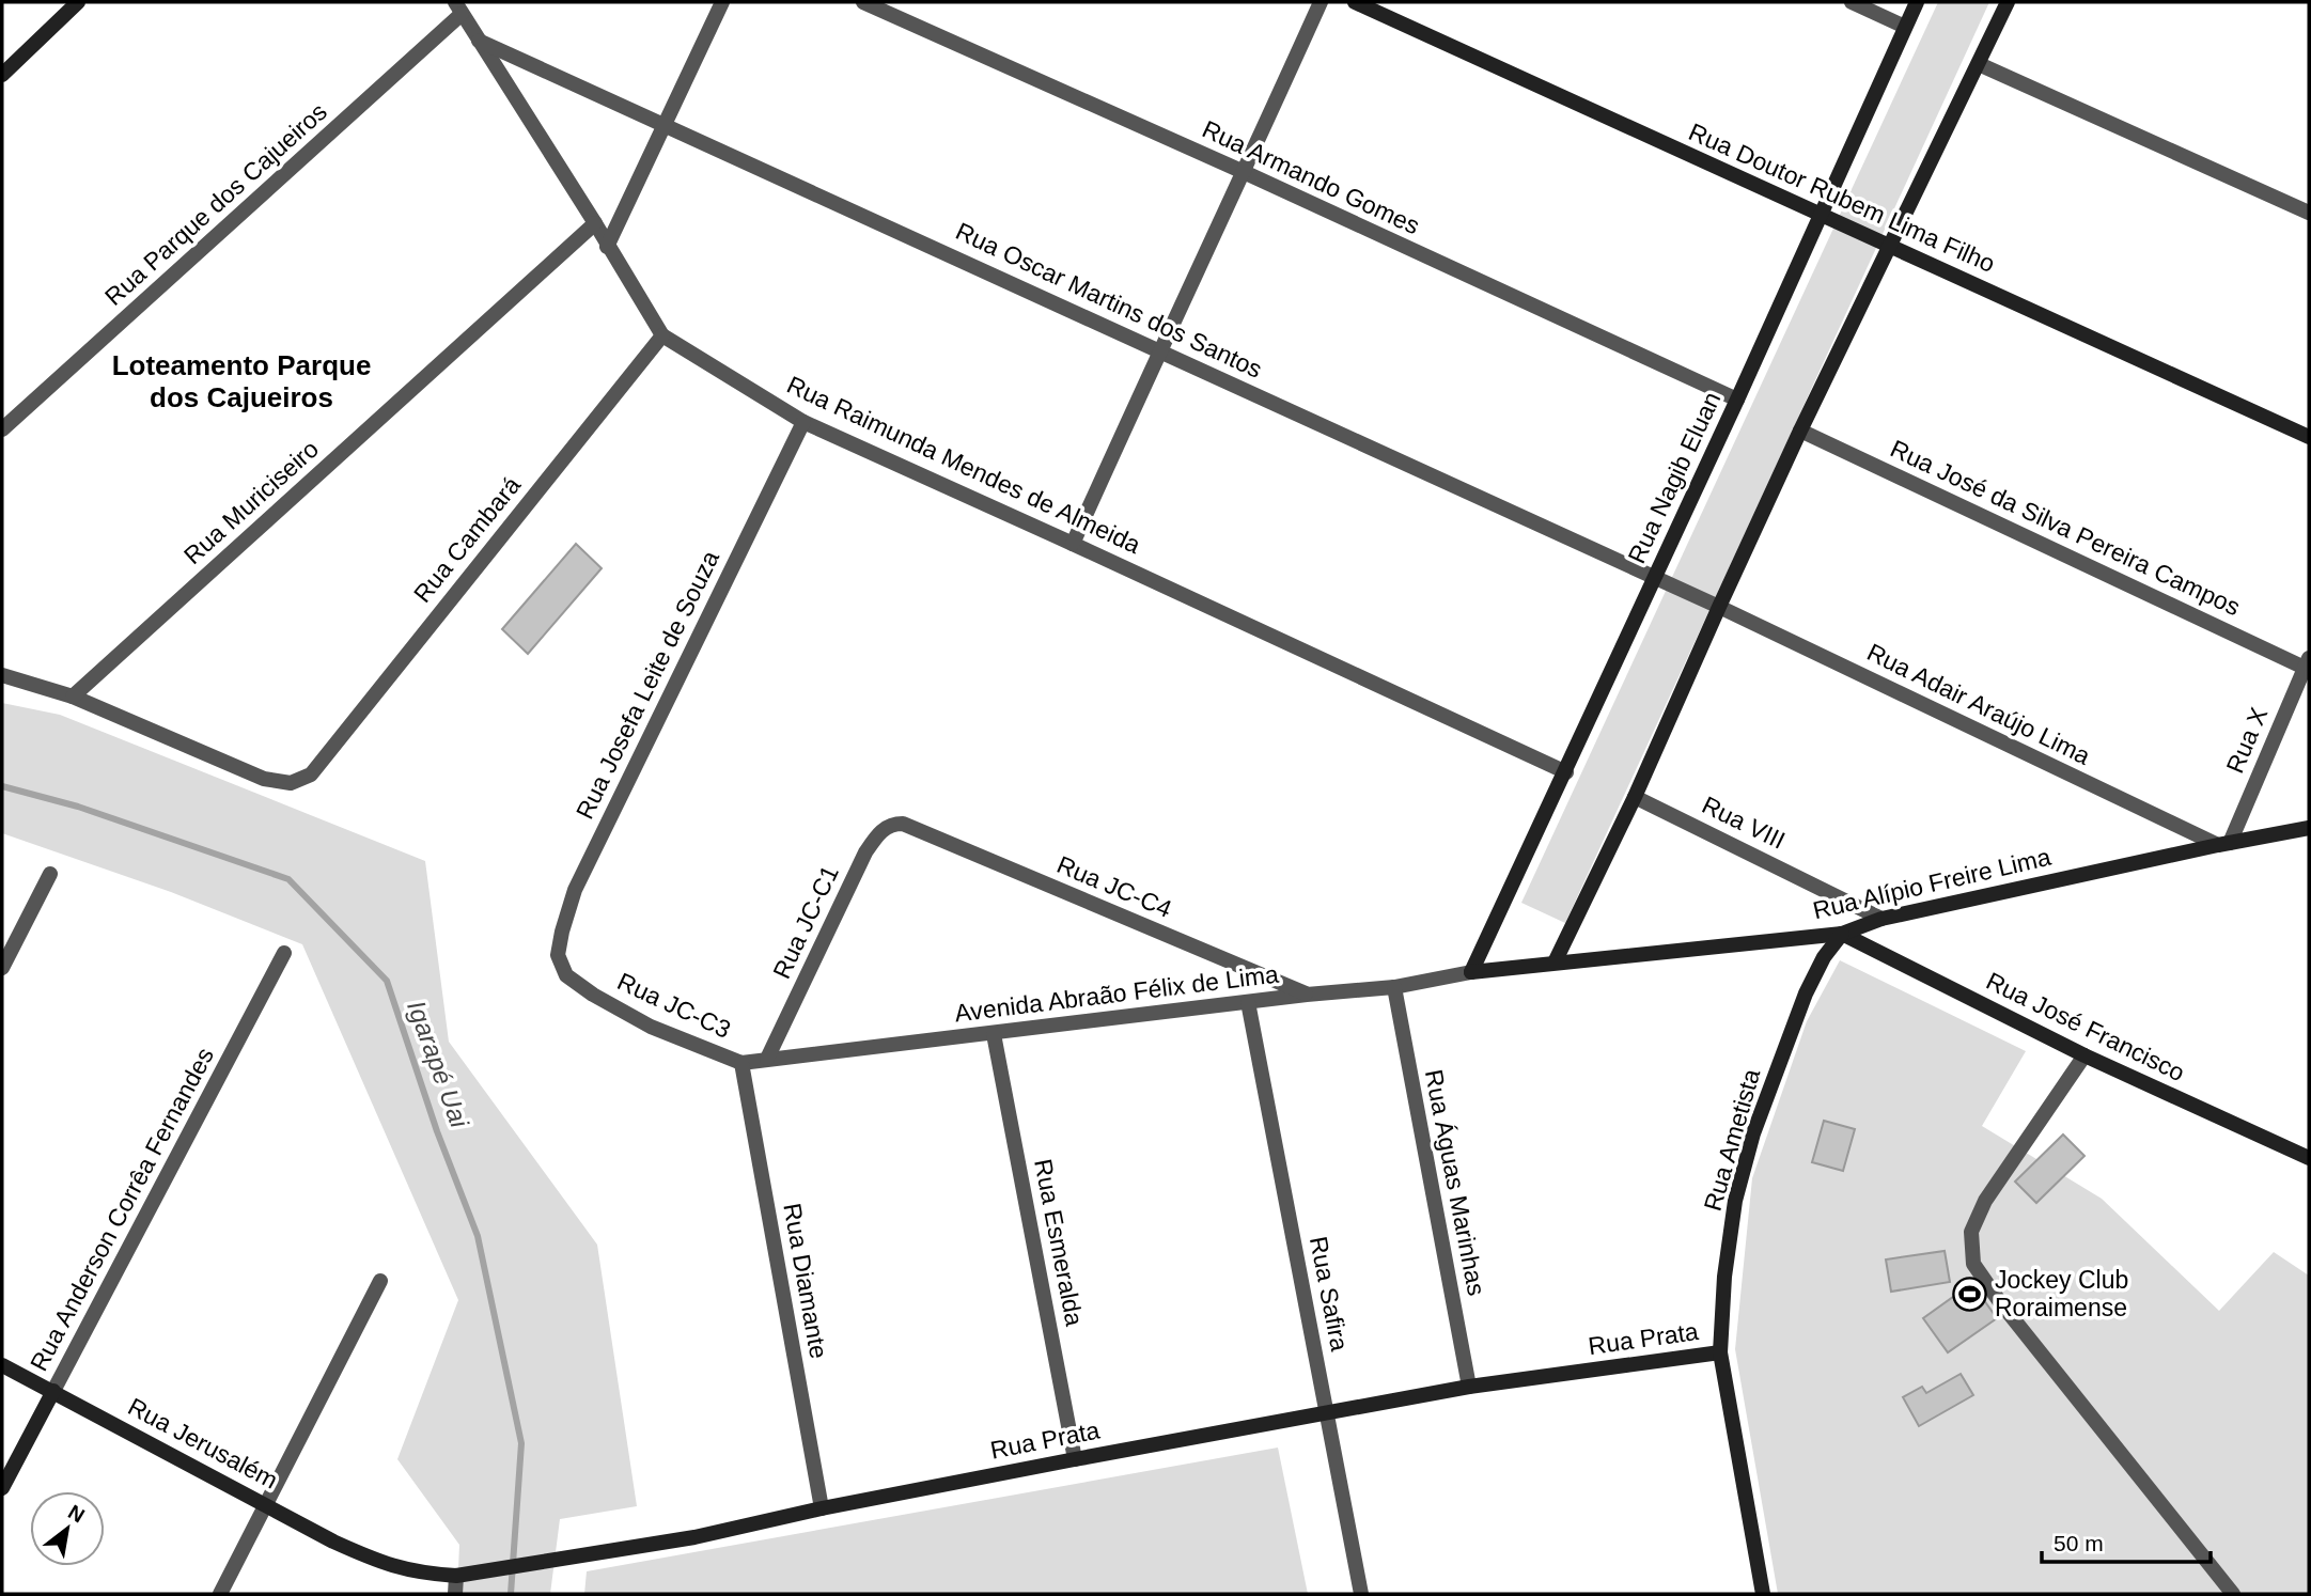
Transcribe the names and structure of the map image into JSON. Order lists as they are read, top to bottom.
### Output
{
  "streets": {
    "street": [
      "Rua Armando Gomes",
      "Rua Doutor Rubem Lima Filho",
      "Rua Parque dos Cajueiros",
      "Rua Oscar Martins dos Santos",
      "Rua Raimunda Mendes de Almeida",
      "Rua Nagib Eluan",
      "Rua Muriciseiro",
      "Rua José da Silva Pereira Campos",
      "Rua Cambará",
      "Rua Josefa Leite de Souza",
      "Rua Adair Araújo Lima",
      "Rua X",
      "Rua VIII",
      "Rua Alípio Freire Lima",
      "Rua JC-C4",
      "Rua JC-C1",
      "Avenida Abraão Félix de Lima",
      "Rua JC-C3",
      "Rua José Francisco",
      "Rua Ametista",
      "Rua Águas Marinhas",
      "Rua Anderson Corrêa Fernandes",
      "Rua Esmeralda",
      "Rua Diamante",
      "Rua Safira",
      "Rua Prata",
      "Rua Jerusalém"
    ]
  },
  "crossings": [
    ["Rua Armando Gomes", "Rua Nagib Eluan"],
    ["Rua Doutor Rubem Lima Filho", "Rua Nagib Eluan"],
    ["Rua Parque dos Cajueiros", "Rua Raimunda Mendes de Almeida"],
    ["Rua Oscar Martins dos Santos", "Rua Raimunda Mendes de Almeida"],
    ["Rua Oscar Martins dos Santos", "Rua Nagib Eluan"],
    ["Rua Oscar Martins dos Santos", "Rua Adair Araújo Lima"],
    ["Rua Raimunda Mendes de Almeida", "Rua Nagib Eluan"],
    ["Rua Raimunda Mendes de Almeida", "Rua Muriciseiro"],
    ["Rua Raimunda Mendes de Almeida", "Rua Cambará"],
    ["Rua Raimunda Mendes de Almeida", "Rua Josefa Leite de Souza"],
    ["Rua Nagib Eluan", "Rua Alípio Freire Lima"],
    ["Rua Nagib Eluan", "Avenida Abraão Félix de Lima"],
    ["Rua Muriciseiro", "Rua Cambará"],
    ["Rua José da Silva Pereira Campos", "Rua X"],
    ["Rua Josefa Leite de Souza", "Rua JC-C3"],
    ["Rua Adair Araújo Lima", "Rua X"],
    ["Rua Adair Araújo Lima", "Rua Alípio Freire Lima"],
    ["Rua X", "Rua Alípio Freire Lima"],
    ["Rua VIII", "Rua Alípio Freire Lima"],
    ["Rua Alípio Freire Lima", "Avenida Abraão Félix de Lima"],
    ["Rua Alípio Freire Lima", "Rua José Francisco"],
    ["Rua Alípio Freire Lima", "Rua Ametista"],
    ["Rua JC-C4", "Rua JC-C1"],
    ["Rua JC-C4", "Avenida Abraão Félix de Lima"],
    ["Rua JC-C1", "Avenida Abraão Félix de Lima"],
    ["Rua JC-C1", "Rua JC-C3"],
    ["Avenida Abraão Félix de Lima", "Rua JC-C3"],
    ["Avenida Abraão Félix de Lima", "Rua Águas Marinhas"],
    ["Avenida Abraão Félix de Lima", "Rua Esmeralda"],
    ["Avenida Abraão Félix de Lima", "Rua Safira"],
    ["Rua JC-C3", "Rua Diamante"],
    ["Rua José Francisco", "Rua Ametista"],
    ["Rua Ametista", "Rua Prata"],
    ["Rua Águas Marinhas", "Rua Prata"],
    ["Rua Anderson Corrêa Fernandes", "Rua Jerusalém"],
    ["Rua Esmeralda", "Rua Prata"],
    ["Rua Diamante", "Rua Prata"],
    ["Rua Safira", "Rua Prata"],
    ["Rua Prata", "Rua Jerusalém"]
  ],
  "districts": ["Loteamento Parque dos Cajueiros"],
  "water": ["Igarapé Uai"],
  "places": {
    "sports": ["Jockey Club Roraimense"]
  },
  "scale_bar": "50 m",
  "north": "top right"
}
